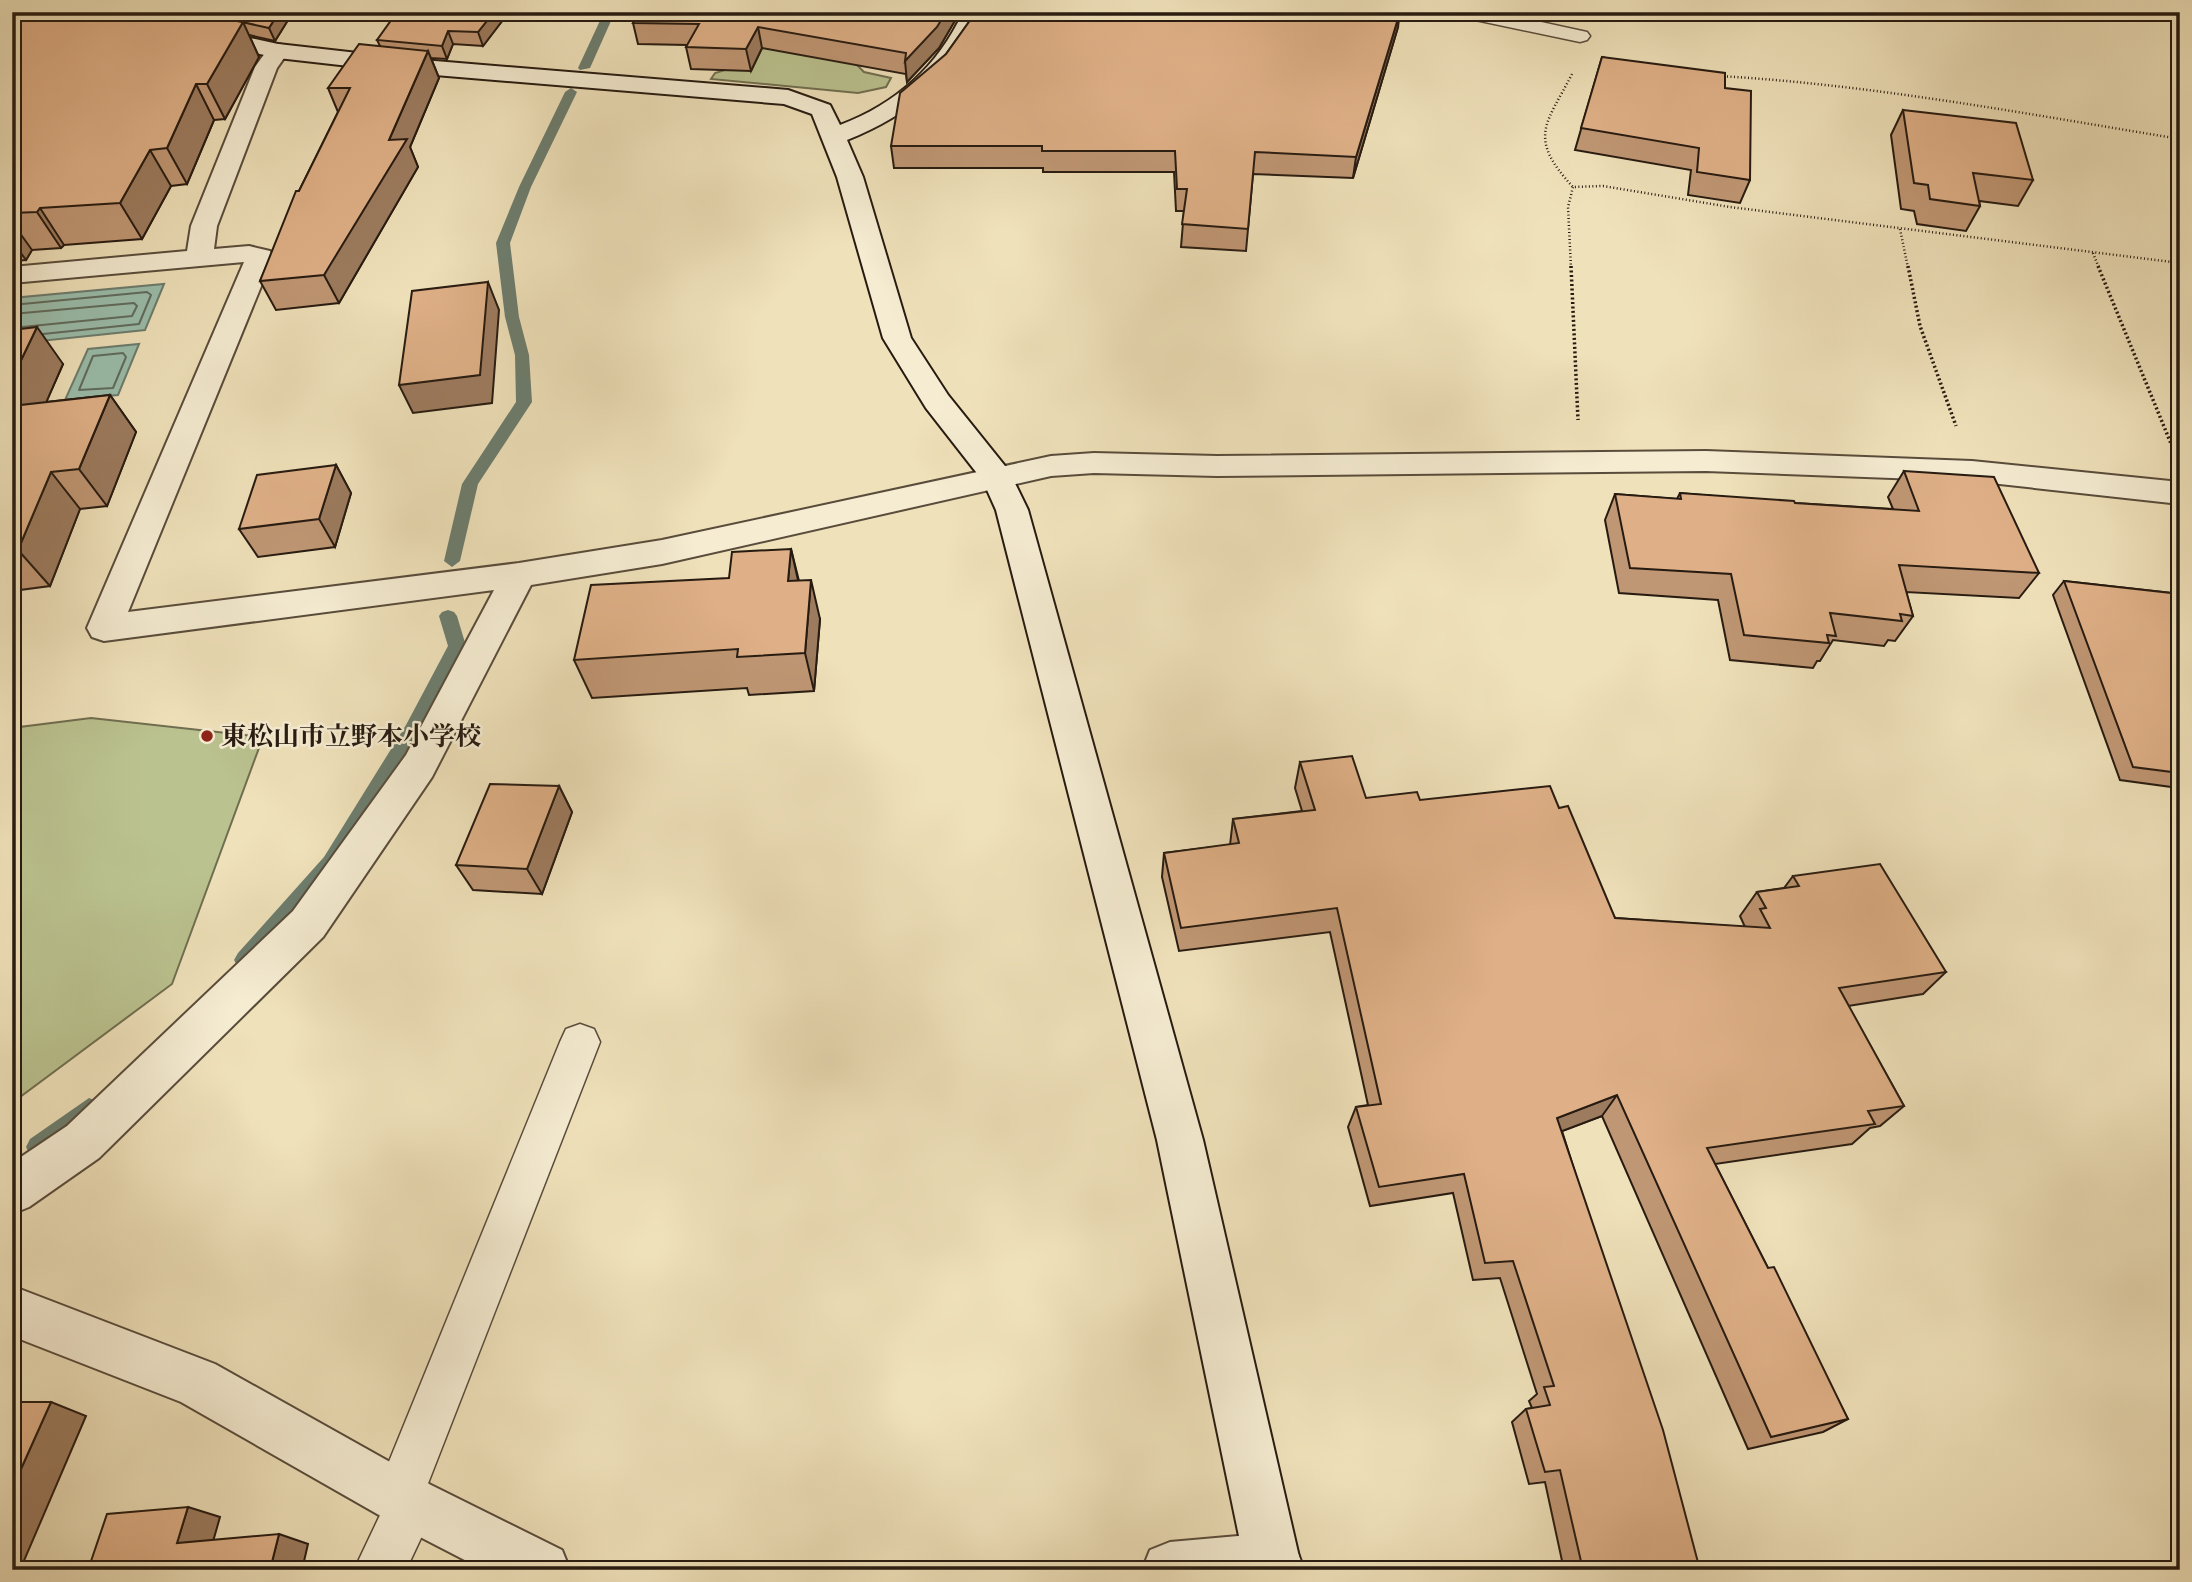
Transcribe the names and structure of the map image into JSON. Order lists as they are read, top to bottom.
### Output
{
  "places": ["東松山市立野本小学校"]
}
